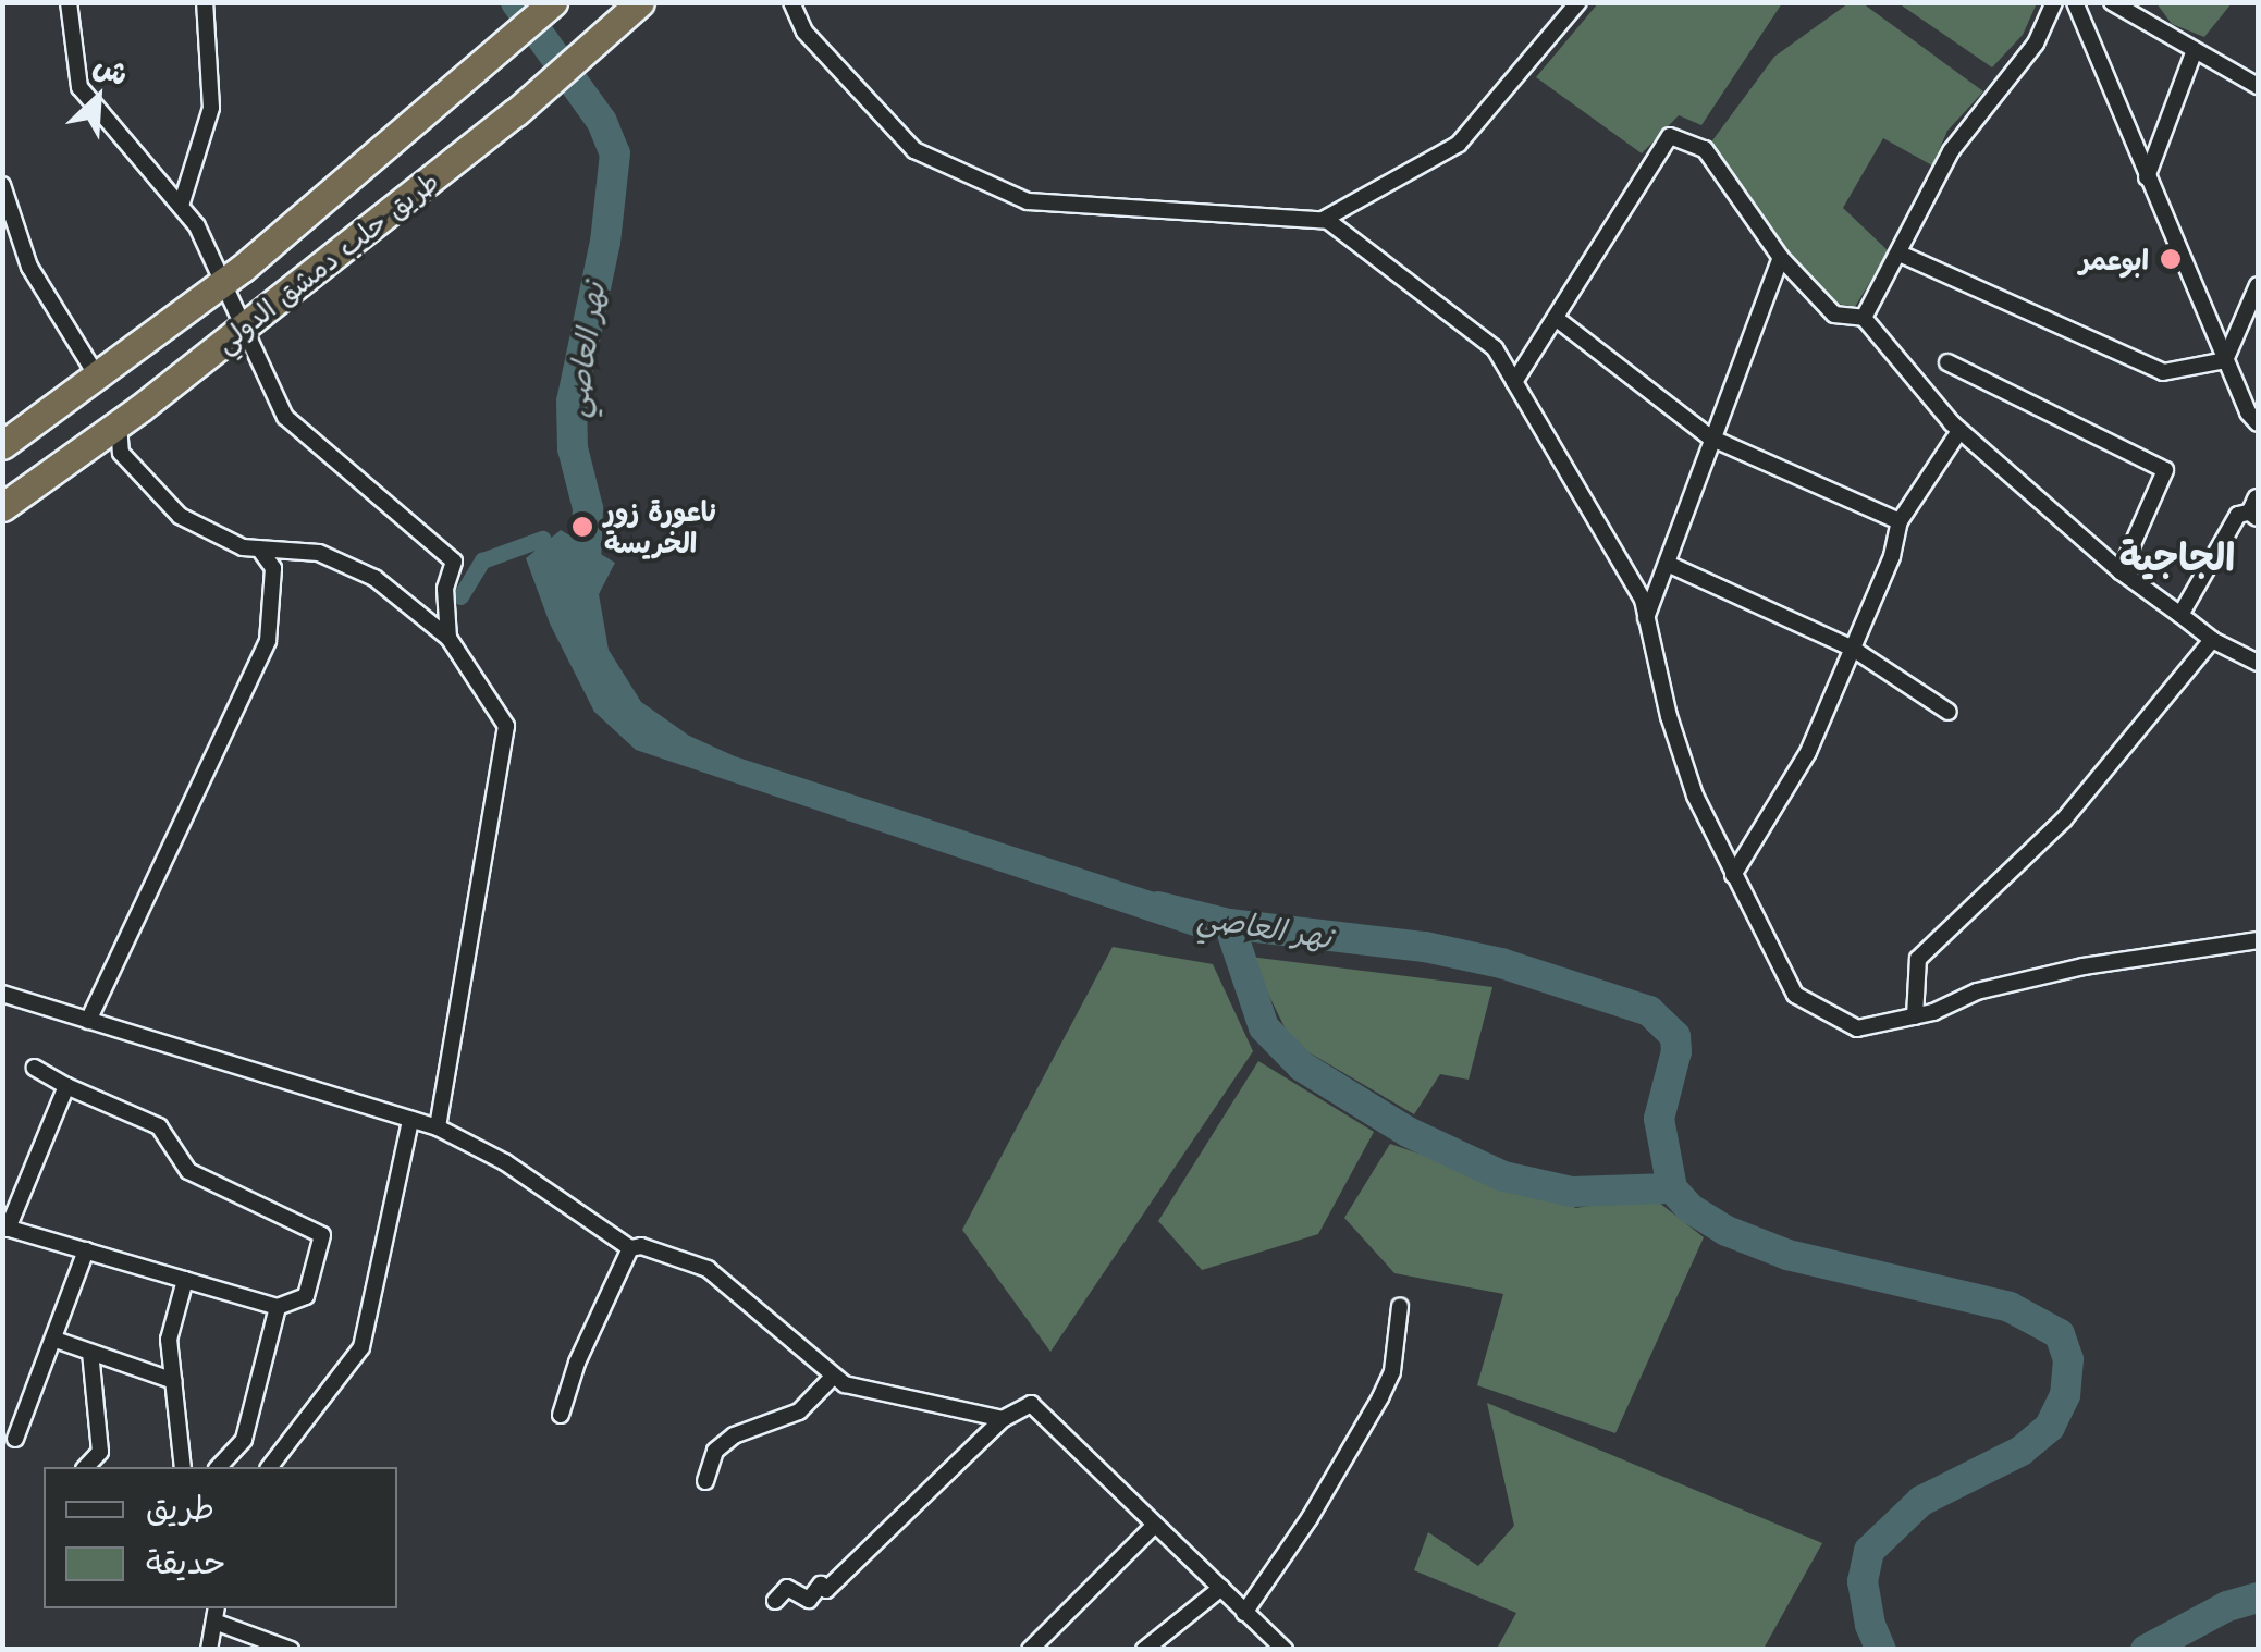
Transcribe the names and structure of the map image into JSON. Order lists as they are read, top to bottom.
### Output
{
  "streets": {
    "highway": ["طريق حلب دمشق الدولي"]
  },
  "districts": ["الجاجية"],
  "water": ["نهر العاصي"],
  "places": ["ابوعمر", "ناعورة زور الخريسة"],
  "legend": ["طريق", "حديقة"],
  "north": "top right"
}
